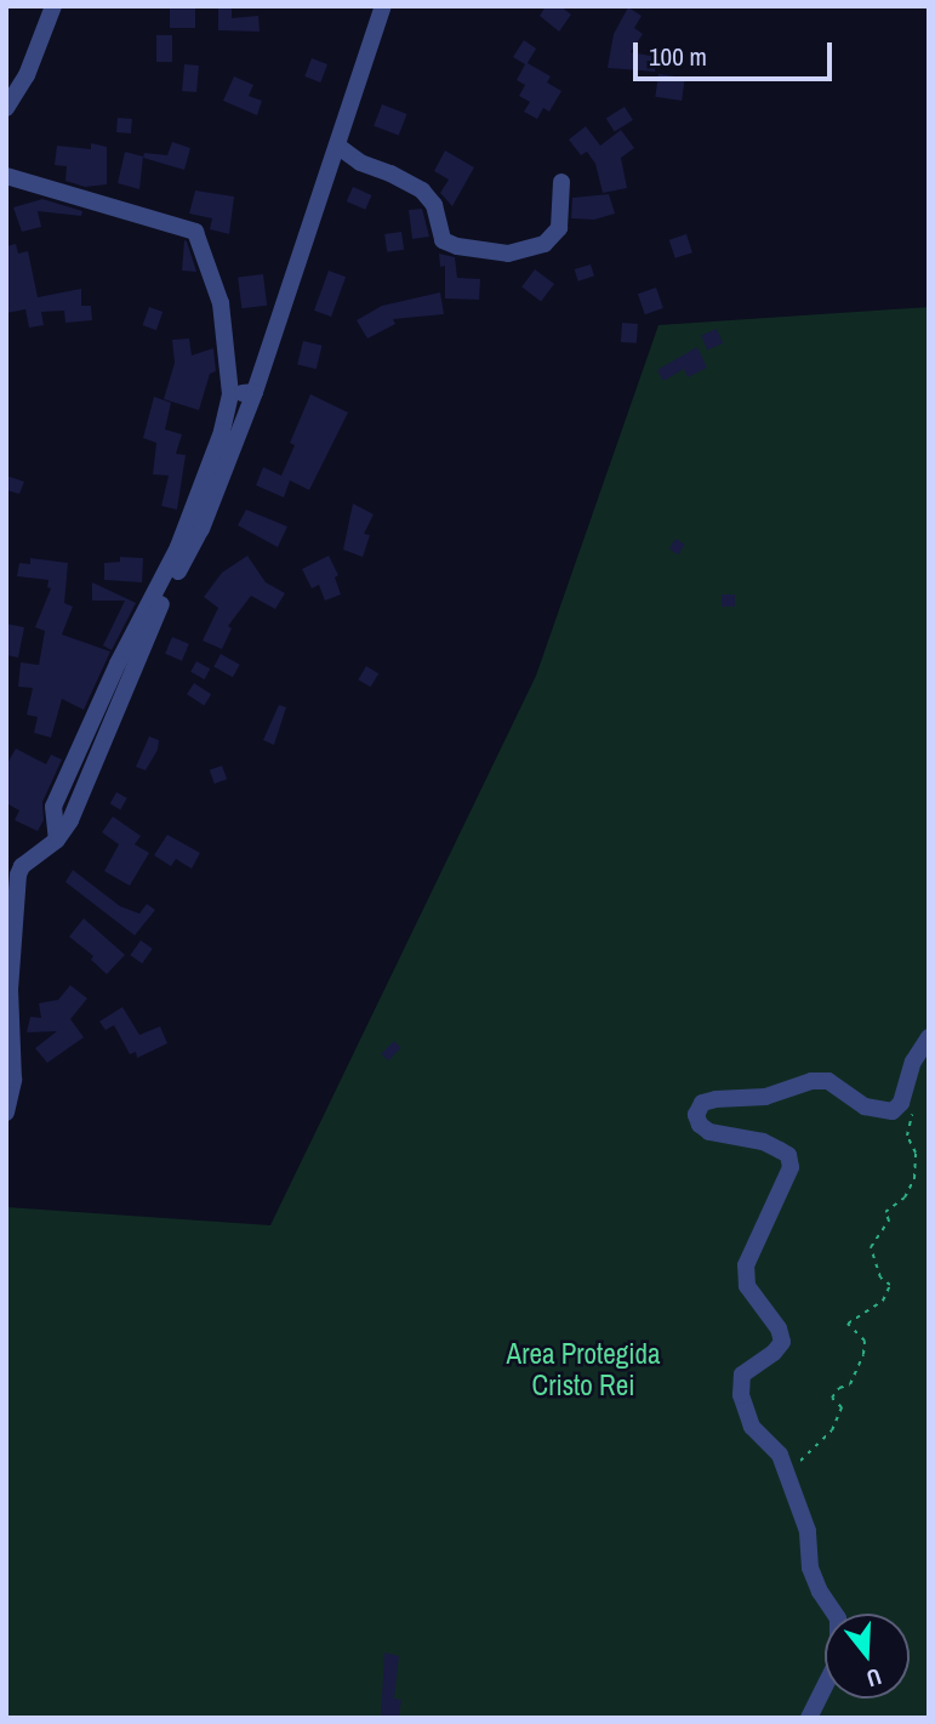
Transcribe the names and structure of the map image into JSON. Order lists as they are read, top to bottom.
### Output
{
  "parks": ["Area Protegida Cristo Rei"],
  "scale_bar": "100 m",
  "north": "bottom"
}
